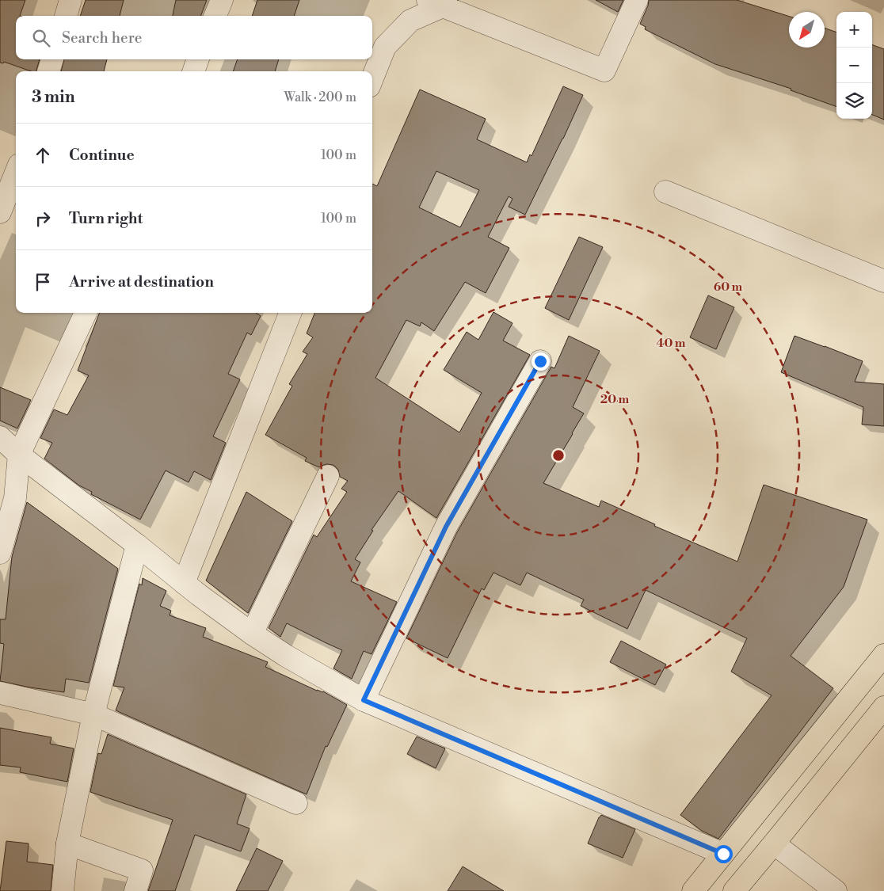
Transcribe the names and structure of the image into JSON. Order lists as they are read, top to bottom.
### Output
{
  "north": "bottom left",
  "page": {
    "map_buttons": ["+", "−"],
    "search": "Search here",
    "heading": ["3 min", "Walk · 200 m"],
    "list": [
      ["Continue", "100 m"],
      ["Turn right", "100 m"],
      "Arrive at destination"
    ]
  },
  "rings": ["60 m", "40 m", "20 m"]
}
